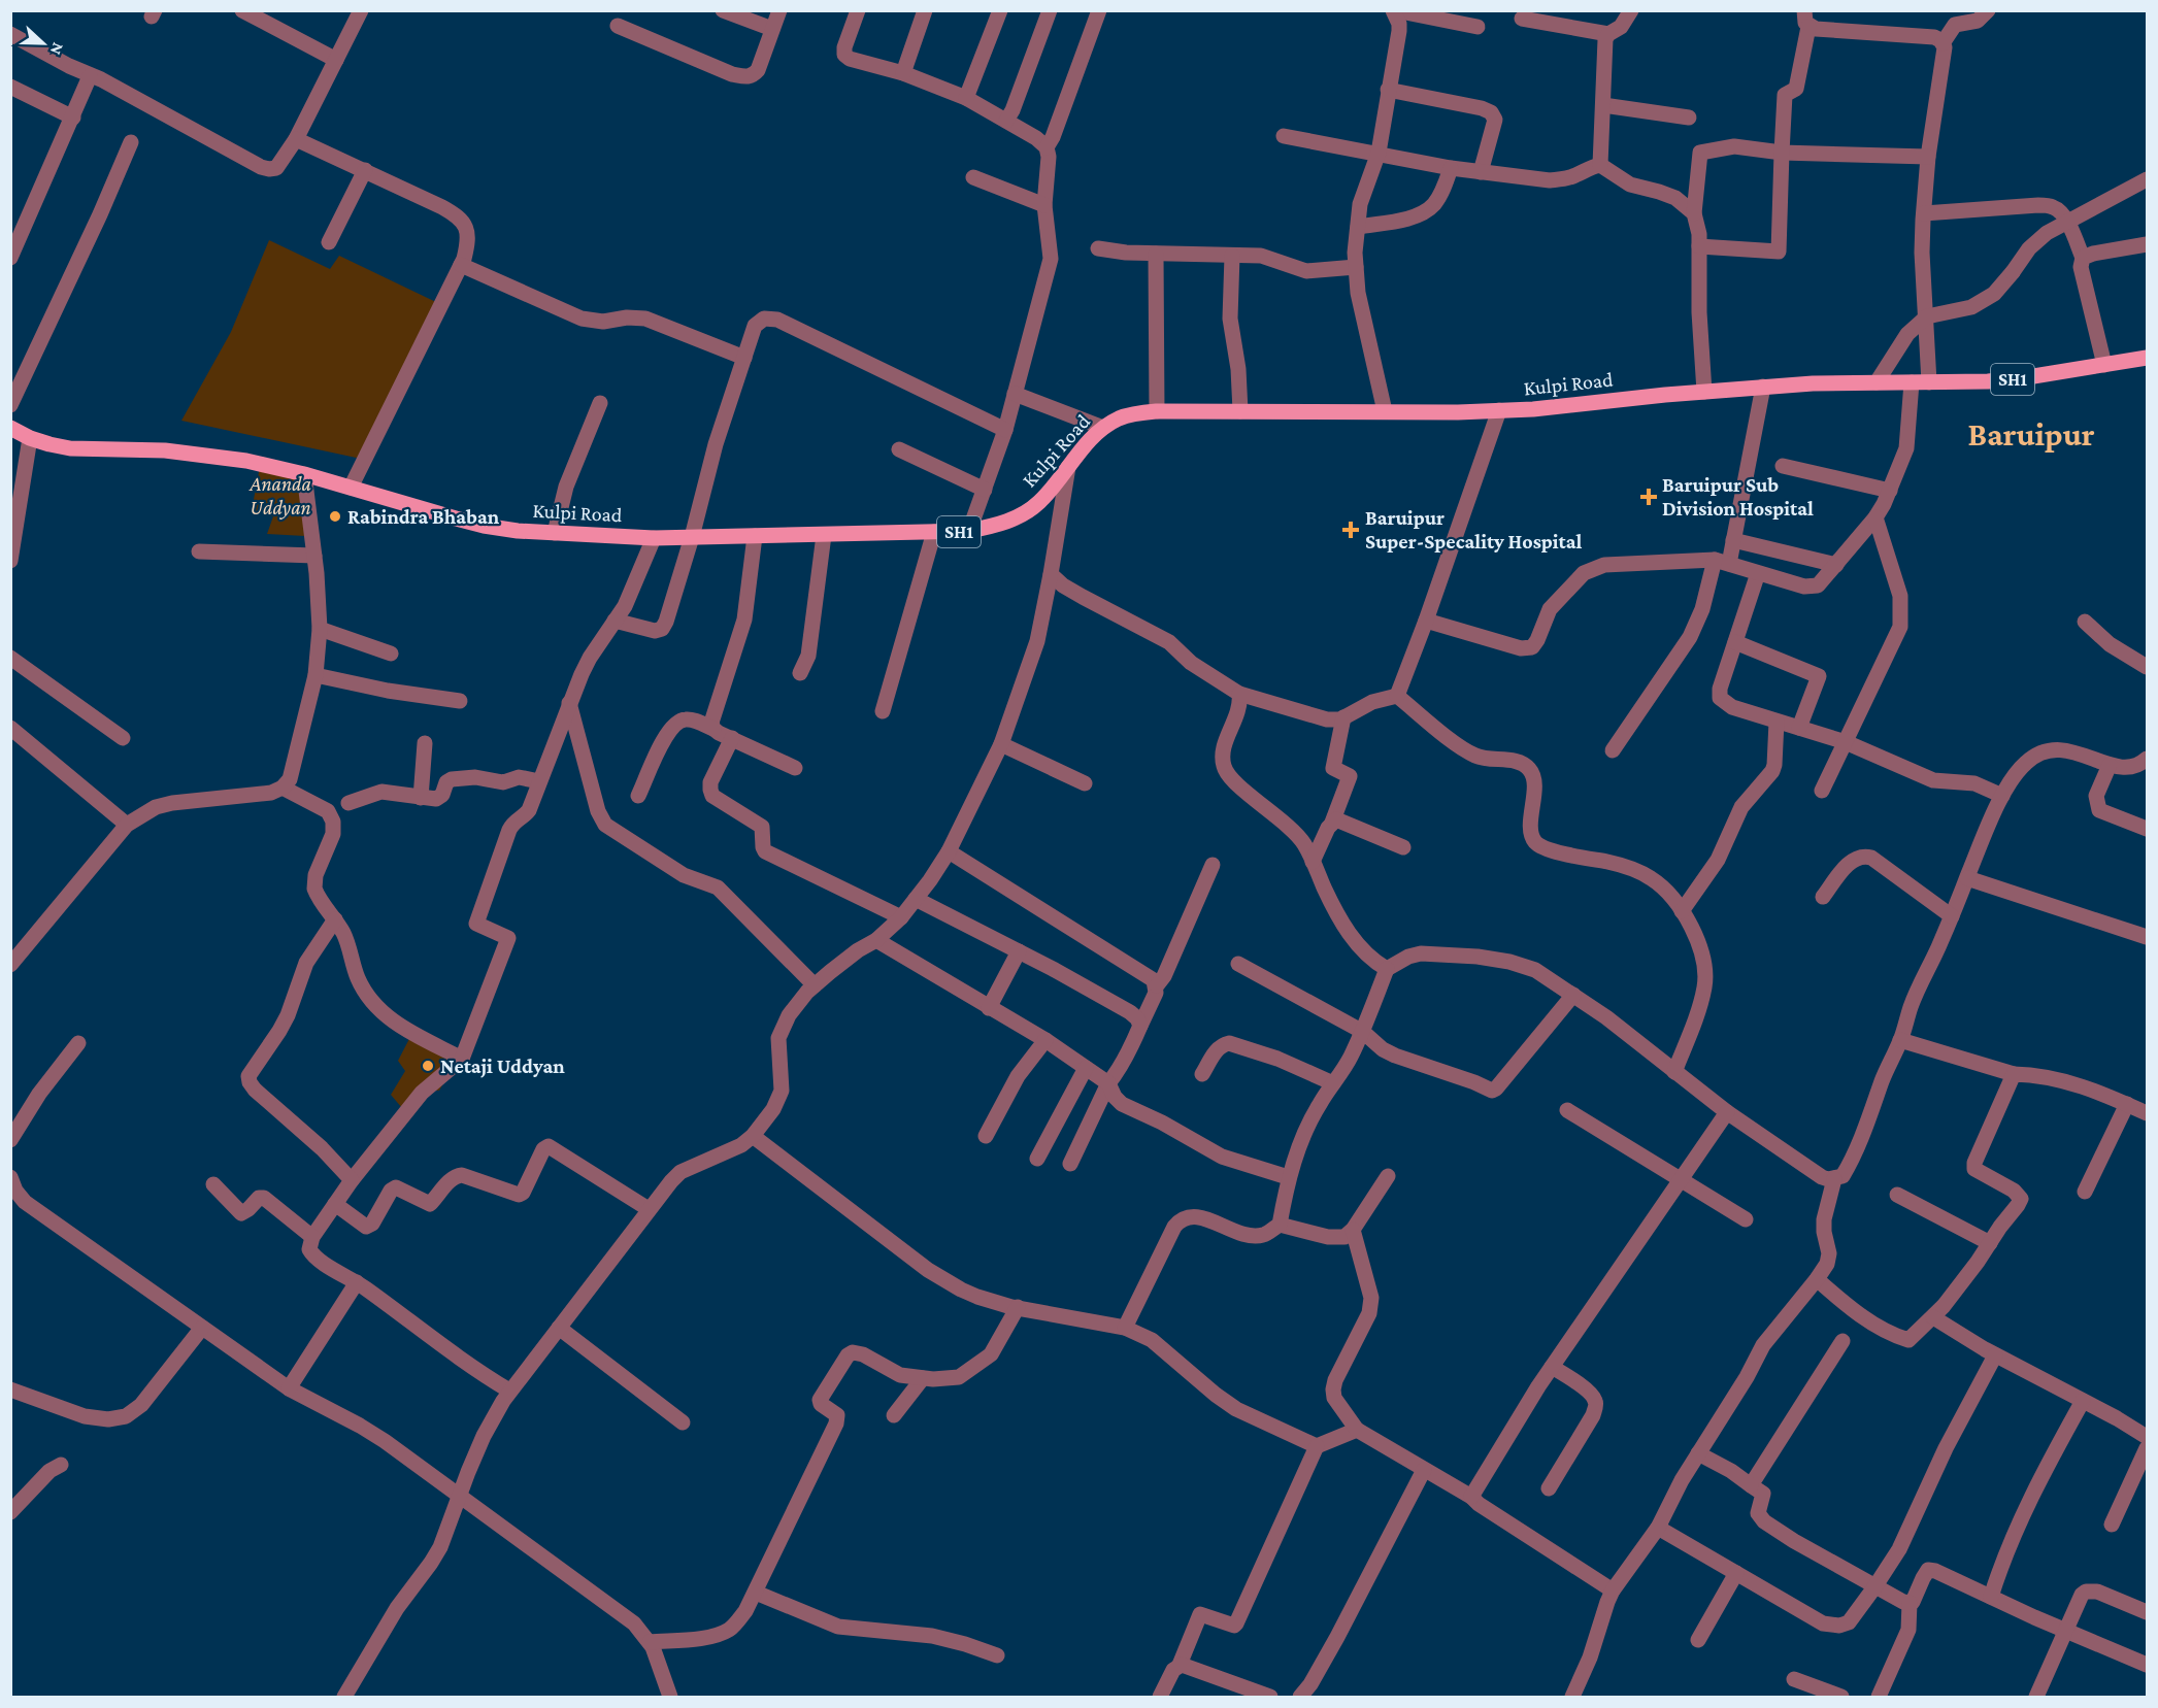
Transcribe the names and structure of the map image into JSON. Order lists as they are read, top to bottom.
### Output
{
  "streets": {
    "main road": ["SH1", "Kulpi Road"]
  },
  "districts": ["Baruipur"],
  "parks": ["Ananda Uddyan"],
  "places": {
    "health": ["Baruipur Sub Division Hospital", "Baruipur Super-Specality Hospital"],
    "other": ["Rabindra Bhaban", "Netaji Uddyan"]
  },
  "north": "right"
}
